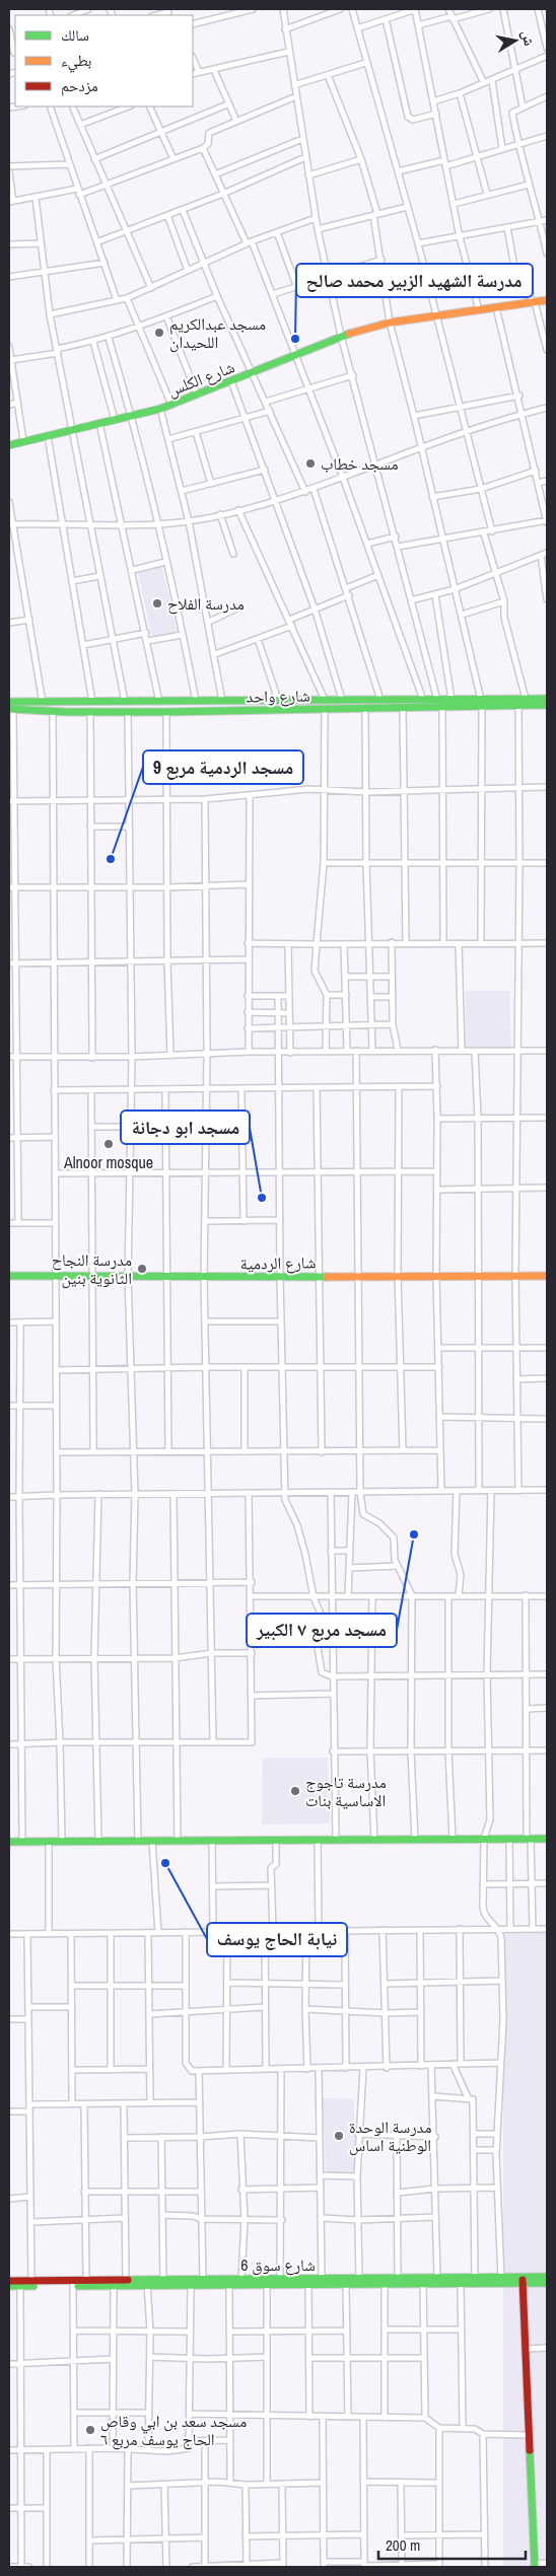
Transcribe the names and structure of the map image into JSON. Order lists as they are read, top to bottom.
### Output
{
  "streets": {
    "street": [
      "شارع الكلس",
      "شارع واحد",
      "شارع الردمية",
      "شارع سوق 6"
    ]
  },
  "places": [
    "مسجد عبدالكريم اللحيدان",
    "مدرسة الشهيد الزبير محمد صالح",
    "مسجد خطاب",
    "مدرسة الفلاح",
    "مسجد الردمية مربع 9",
    "Alnoor mosque",
    "مسجد ابو دجانة",
    "مدرسة النجاح الثانوية بنين",
    "مسجد مربع ٧ الكبير",
    "مدرسة تاجوج الاساسية بنات",
    "نيابة الحاج يوسف",
    "مدرسة الوحدة الوطنية اساس",
    "مسجد سعد بن ابي وقاص الحاج يوسف مربع ٦"
  ],
  "legend": ["سالك", "بطيء", "مزدحم"],
  "scale_bar": "200 m",
  "north": "right"
}
